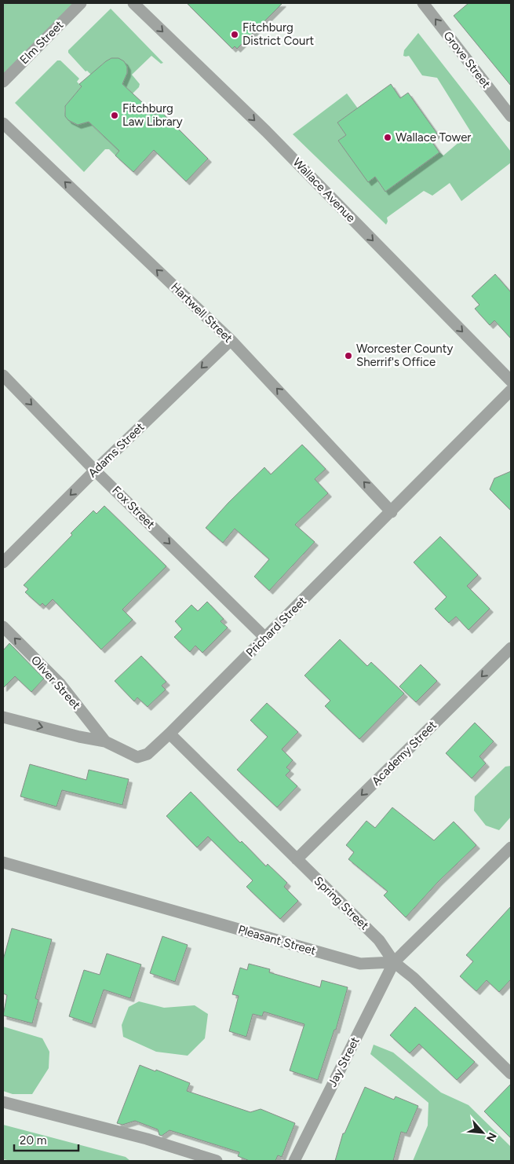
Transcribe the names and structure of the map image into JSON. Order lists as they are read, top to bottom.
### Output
{
  "streets": {
    "street": [
      "Elm Street",
      "Grove Street",
      "Wallace Avenue",
      "Hartwell Street",
      "Adams Street",
      "Fox Street",
      "Prichard Street",
      "Oliver Street",
      "Academy Street",
      "Spring Street",
      "Pleasant Street",
      "Jay Street"
    ]
  },
  "crossings": [
    ["Hartwell Street", "Adams Street"],
    ["Hartwell Street", "Prichard Street"],
    ["Adams Street", "Fox Street"],
    ["Fox Street", "Prichard Street"],
    ["Prichard Street", "Oliver Street"],
    ["Prichard Street", "Spring Street"],
    ["Academy Street", "Spring Street"],
    ["Spring Street", "Pleasant Street"],
    ["Spring Street", "Jay Street"],
    ["Pleasant Street", "Jay Street"]
  ],
  "one_way": [
    "Grove Street",
    "Wallace Avenue",
    "Hartwell Street",
    "Adams Street",
    "Fox Street",
    "Oliver Street",
    "Academy Street"
  ],
  "places": [
    "Fitchburg District Court",
    "Fitchburg Law Library",
    "Wallace Tower",
    "Worcester County Sherrif's Office"
  ],
  "scale_bar": "20 m",
  "north": "bottom right"
}
